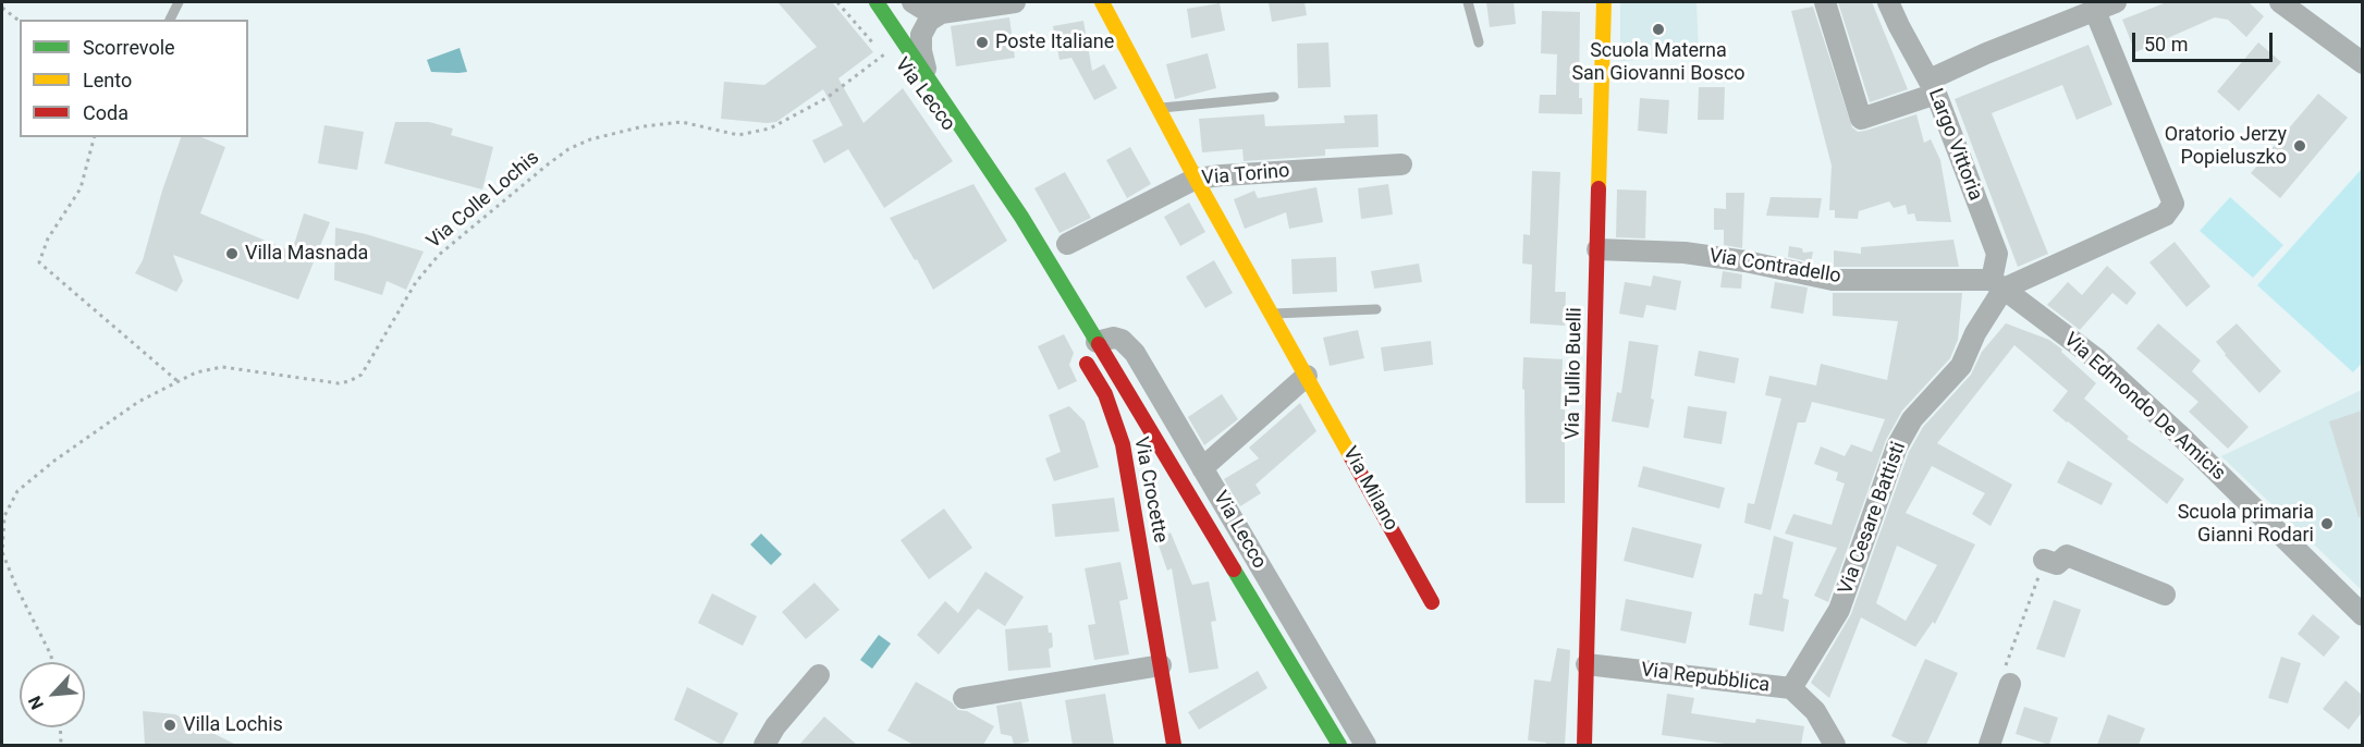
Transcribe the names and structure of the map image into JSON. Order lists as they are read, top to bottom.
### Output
{
  "streets": {
    "street": [
      "Via Lecco",
      "Largo Vittoria",
      "Via Torino",
      "Via Contradello",
      "Via Tullio Buelli",
      "Via Edmondo De Amicis",
      "Via Milano",
      "Via Crocette",
      "Via Cesare Battisti",
      "Via Repubblica"
    ],
    "path": ["Via Colle Lochis"]
  },
  "crossings": [
    ["Via Lecco", "Via Colle Lochis"],
    ["Via Lecco", "Via Crocette"],
    ["Largo Vittoria", "Via Contradello"],
    ["Largo Vittoria", "Via Edmondo De Amicis"],
    ["Largo Vittoria", "Via Cesare Battisti"],
    ["Via Torino", "Via Milano"],
    ["Via Contradello", "Via Tullio Buelli"],
    ["Via Contradello", "Via Edmondo De Amicis"],
    ["Via Contradello", "Via Cesare Battisti"],
    ["Via Tullio Buelli", "Via Repubblica"],
    ["Via Edmondo De Amicis", "Via Cesare Battisti"],
    ["Via Cesare Battisti", "Via Repubblica"]
  ],
  "places": [
    "Scuola Materna San Giovanni Bosco",
    "Poste Italiane",
    "Oratorio Jerzy Popieluszko",
    "Villa Masnada",
    "Scuola primaria Gianni Rodari",
    "Villa Lochis"
  ],
  "legend": ["Scorrevole", "Lento", "Coda"],
  "scale_bar": "50 m",
  "north": "bottom left"
}
